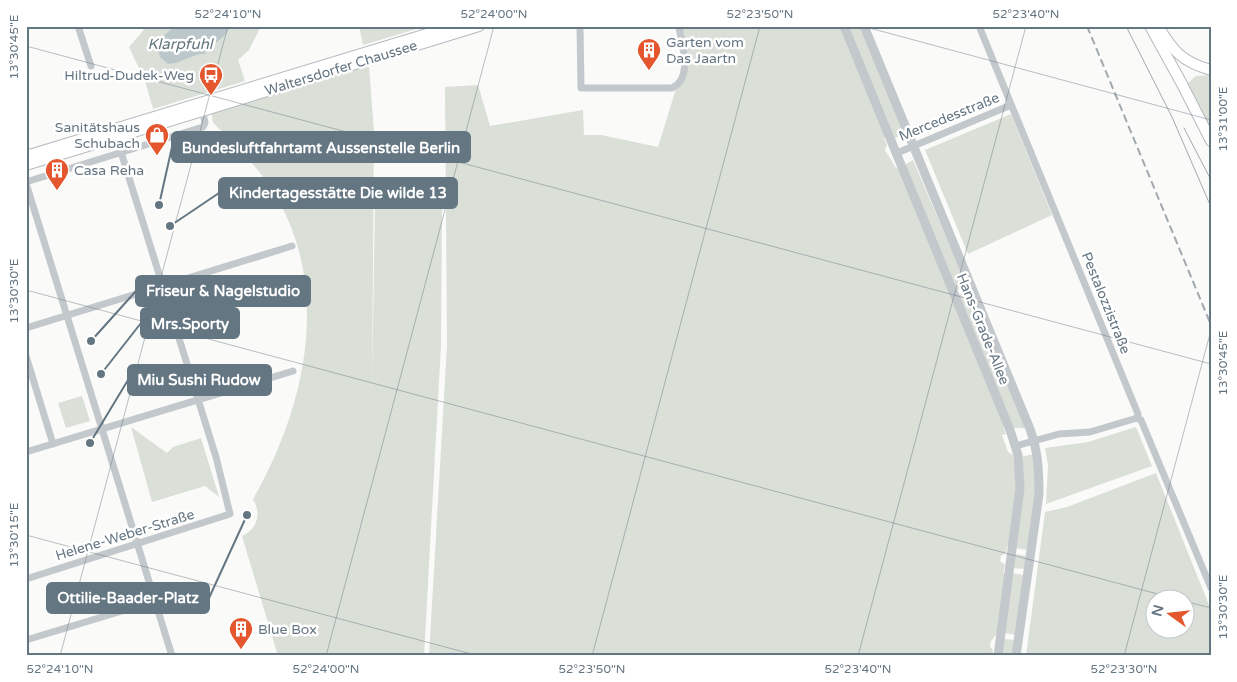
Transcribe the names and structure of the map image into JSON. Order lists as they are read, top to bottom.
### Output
{
  "streets": {
    "main road": ["Waltersdorfer Chaussee"],
    "street": [
      "Mercedesstraße",
      "Pestalozzistraße",
      "Hans-Grade-Allee",
      "Helene-Weber-Straße"
    ]
  },
  "crossings": [
    ["Mercedesstraße", "Pestalozzistraße"],
    ["Mercedesstraße", "Hans-Grade-Allee"]
  ],
  "water": ["Klarpfuhl"],
  "places": {
    "building": ["Garten vom Das Jaartn", "Casa Reha", "Blue Box"],
    "bus stop": ["Hiltrud-Dudek-Weg"],
    "shop": ["Sanitätshaus Schubach"],
    "other": [
      "Bundesluftfahrtamt Aussenstelle Berlin",
      "Kindertagesstätte Die wilde 13",
      "Friseur & Nagelstudio",
      "Mrs.Sporty",
      "Miu Sushi Rudow",
      "Ottilie-Baader-Platz"
    ]
  },
  "north": "left",
  "coordinates": [
    "52°24'10\"N",
    "52°24'00\"N",
    "52°23'50\"N",
    "52°23'40\"N",
    "13°30'45\"E",
    "13°31'00\"E",
    "13°30'30\"E",
    "13°30'15\"E",
    "52°23'30\"N"
  ]
}
